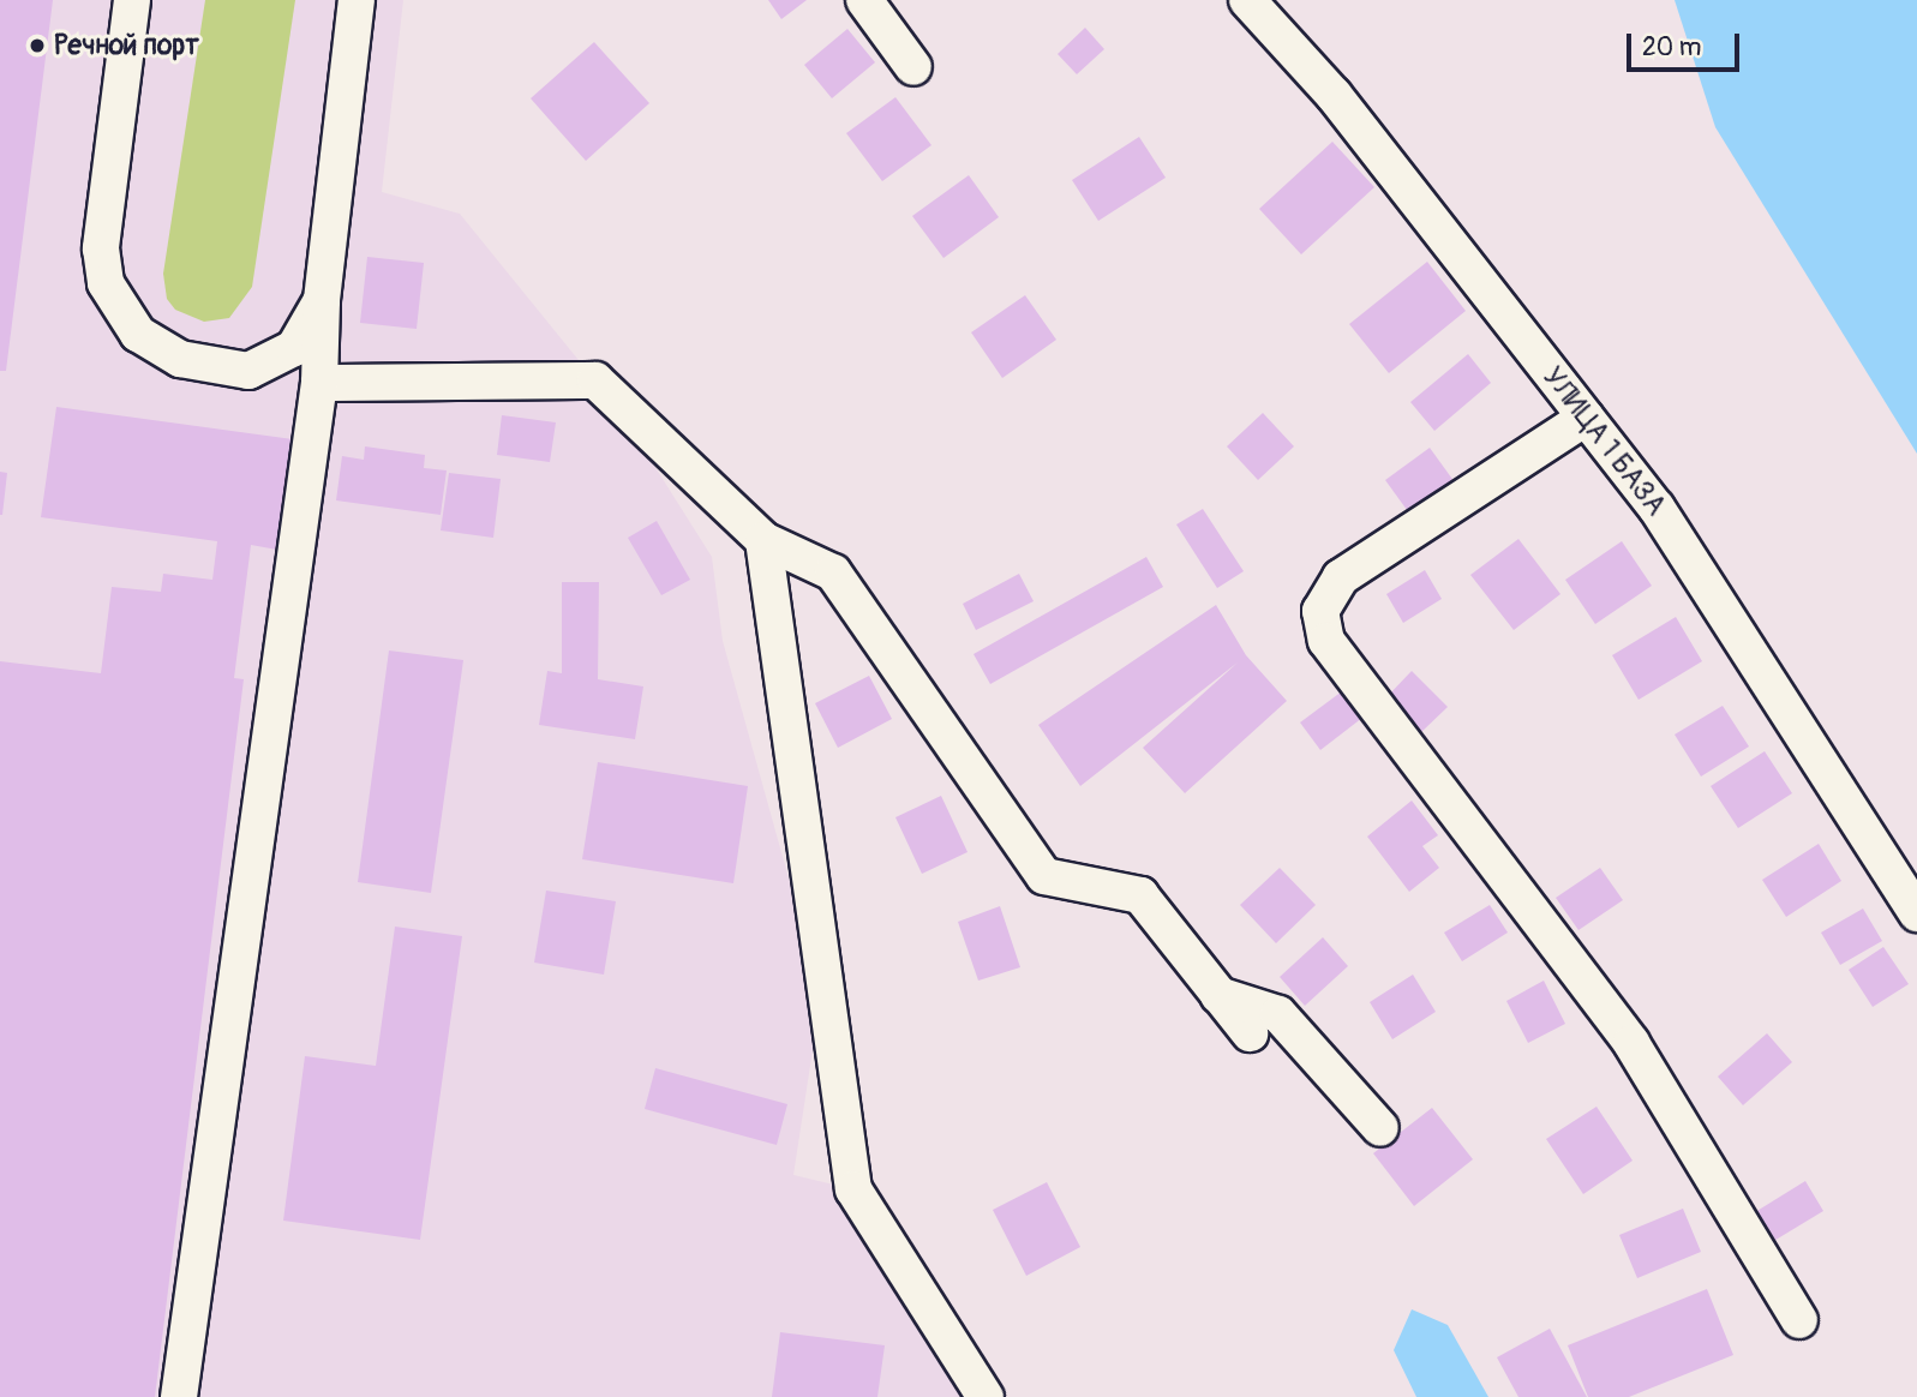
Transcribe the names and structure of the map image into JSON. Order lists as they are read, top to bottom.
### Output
{
  "streets": {
    "street": ["УЛИЦА 1 БАЗА"]
  },
  "places": ["Речной порт"],
  "scale_bar": "20 m"
}
